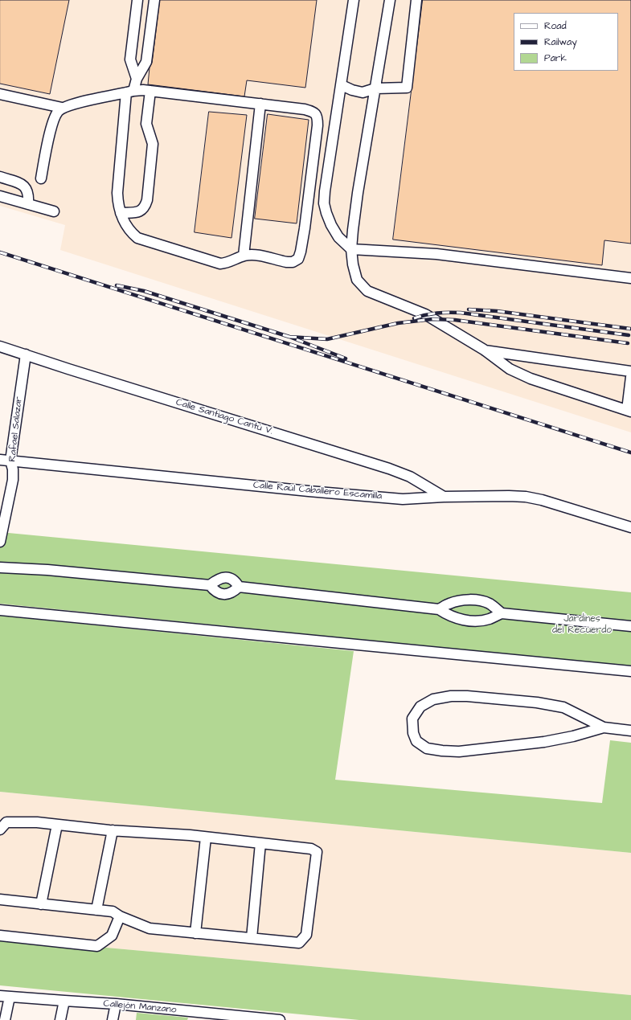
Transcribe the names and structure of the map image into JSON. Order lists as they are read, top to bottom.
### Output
{
  "streets": {
    "street": [
      "Calle Santiago Cantú V.",
      "Rafael Salazar",
      "Calle Raúl Caballero Escamilla",
      "Callejón Manzano"
    ]
  },
  "crossings": [
    ["Calle Santiago Cantú V.", "Rafael Salazar"],
    ["Calle Santiago Cantú V.", "Calle Raúl Caballero Escamilla"],
    ["Rafael Salazar", "Calle Raúl Caballero Escamilla"]
  ],
  "parks": ["Jardínes del Recuerdo"],
  "legend": ["Road", "Railway", "Park"]
}
